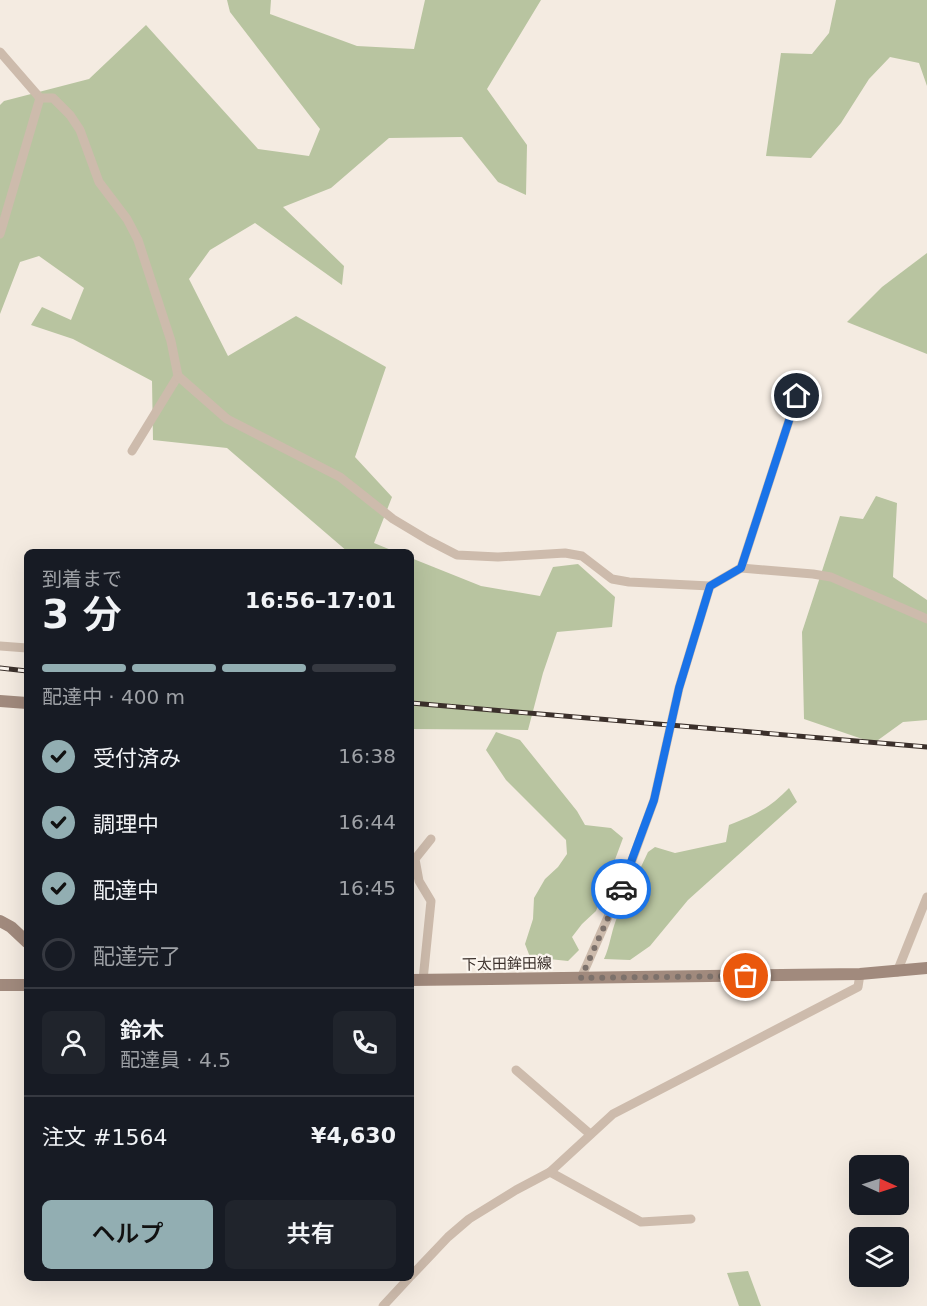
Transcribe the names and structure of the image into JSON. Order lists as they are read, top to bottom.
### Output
{
  "streets": {
    "main road": ["下太田鉾田線"]
  },
  "north": "right",
  "page": {
    "heading": ["3 分", "到着まで", "16:56–17:01"],
    "panel": [
      "鈴木",
      "配達員 · 4.5",
      "注文 #1564",
      "¥4,630"
    ],
    "bar": "配達中 · 400 m",
    "list": [
      ["受付済み", "16:38"],
      ["調理中", "16:44"],
      ["配達中", "16:45"],
      "配達完了"
    ],
    "buttons": ["ヘルプ", "共有"]
  }
}
